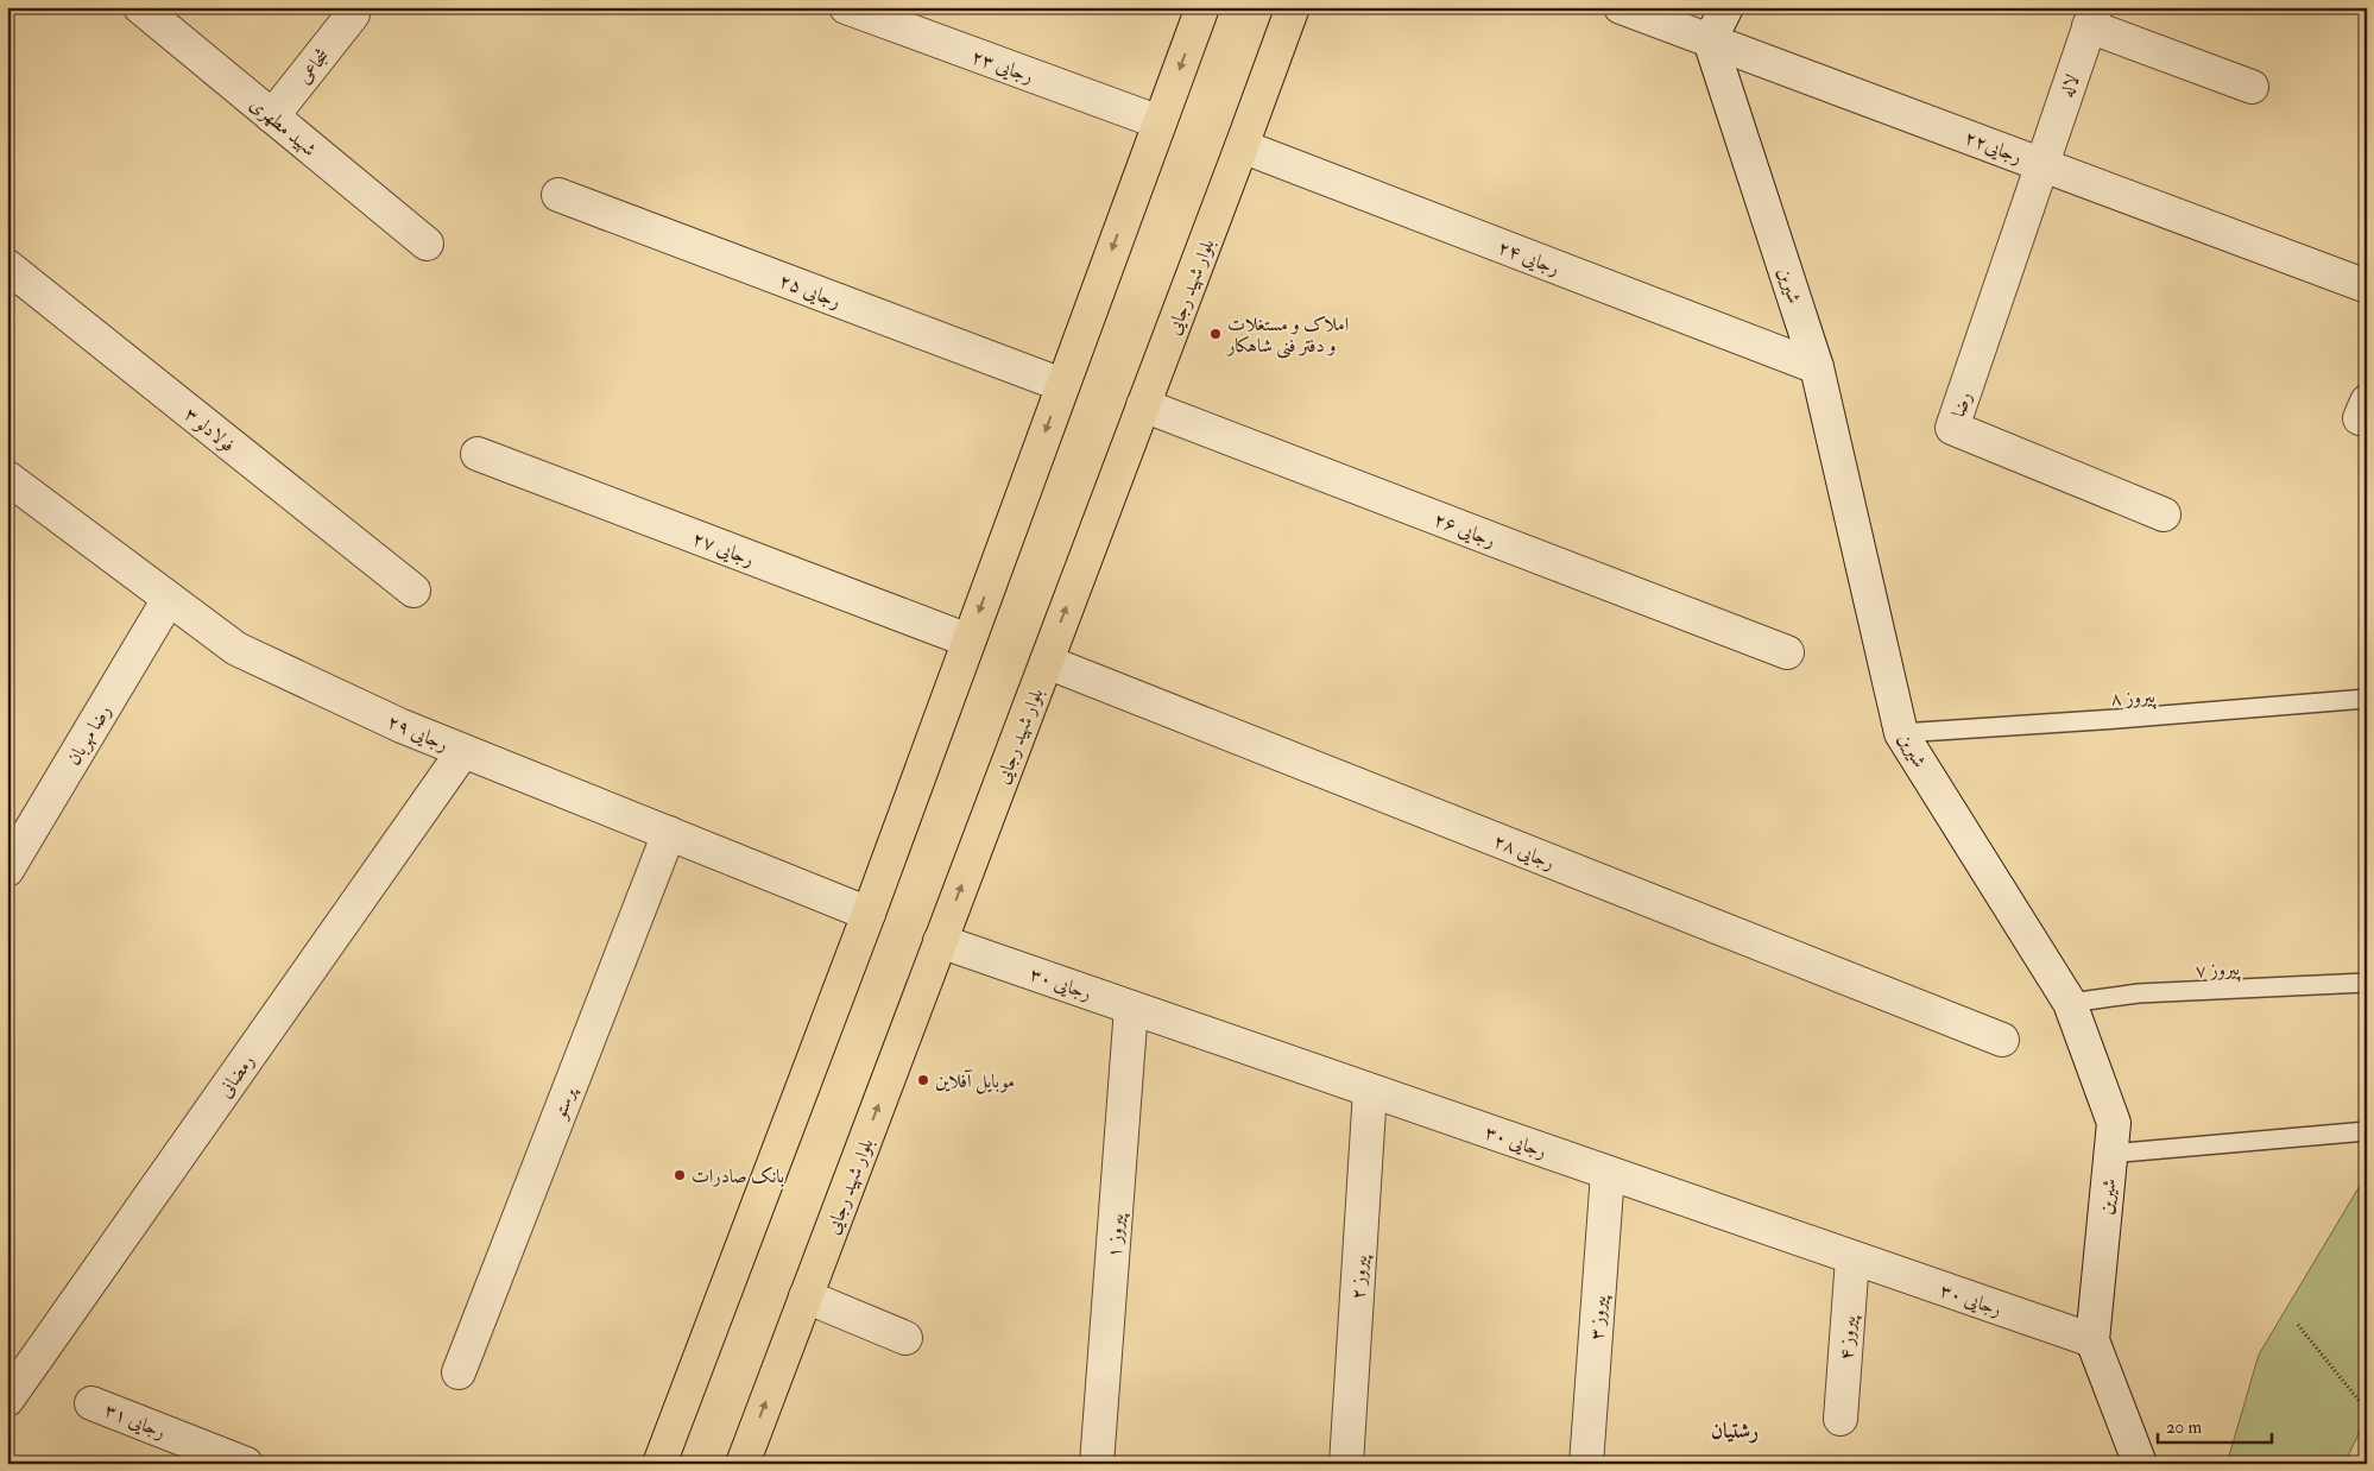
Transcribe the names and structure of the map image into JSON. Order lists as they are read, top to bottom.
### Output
{
  "streets": {
    "main road": ["بلوار شهید رجایی"],
    "street": [
      "شجاعی",
      "رجایی ۲۳",
      "لاله",
      "شهید مطهری",
      "۲۲رجایی",
      "رجایی ۲۴",
      "شیرین",
      "رجایی ۲۵",
      "رضا",
      "فولادلو ۳",
      "رجایی ۲۶",
      "رجایی ۲۷",
      "رجایی ۲۹",
      "رضا مهربان",
      "رجایی ۲۸",
      "رجایی ۳۰",
      "رمضانی",
      "پرستو",
      "پیروز ۱",
      "پیروز ۲",
      "پیروز ۳",
      "پیروز ۴",
      "رجایی ۳۱"
    ],
    "lane": ["پیروز ۸", "پیروز ۷"]
  },
  "crossings": [
    ["شجاعی", "شهید مطهری"],
    ["لاله", "۲۲رجایی"],
    ["لاله", "رضا"],
    ["۲۲رجایی", "شیرین"],
    ["۲۲رجایی", "رضا"],
    ["رجایی ۲۴", "شیرین"],
    ["رجایی ۲۴", "بلوار شهید رجایی"],
    ["شیرین", "پیروز ۸"],
    ["شیرین", "پیروز ۷"],
    ["شیرین", "رجایی ۳۰"],
    ["بلوار شهید رجایی", "رجایی ۲۶"],
    ["بلوار شهید رجایی", "رجایی ۲۸"],
    ["بلوار شهید رجایی", "رجایی ۳۰"],
    ["رجایی ۲۹", "رضا مهربان"],
    ["رجایی ۲۹", "رمضانی"],
    ["رجایی ۲۹", "پرستو"],
    ["رجایی ۳۰", "پیروز ۱"],
    ["رجایی ۳۰", "پیروز ۲"],
    ["رجایی ۳۰", "پیروز ۳"],
    ["رجایی ۳۰", "پیروز ۴"]
  ],
  "districts": ["رشتیان"],
  "places": ["املاک و مستغلات و دفتر فنی شاهکار", "موبایل آفلاین", "بانک صادرات"],
  "scale_bar": "20 m"
}
